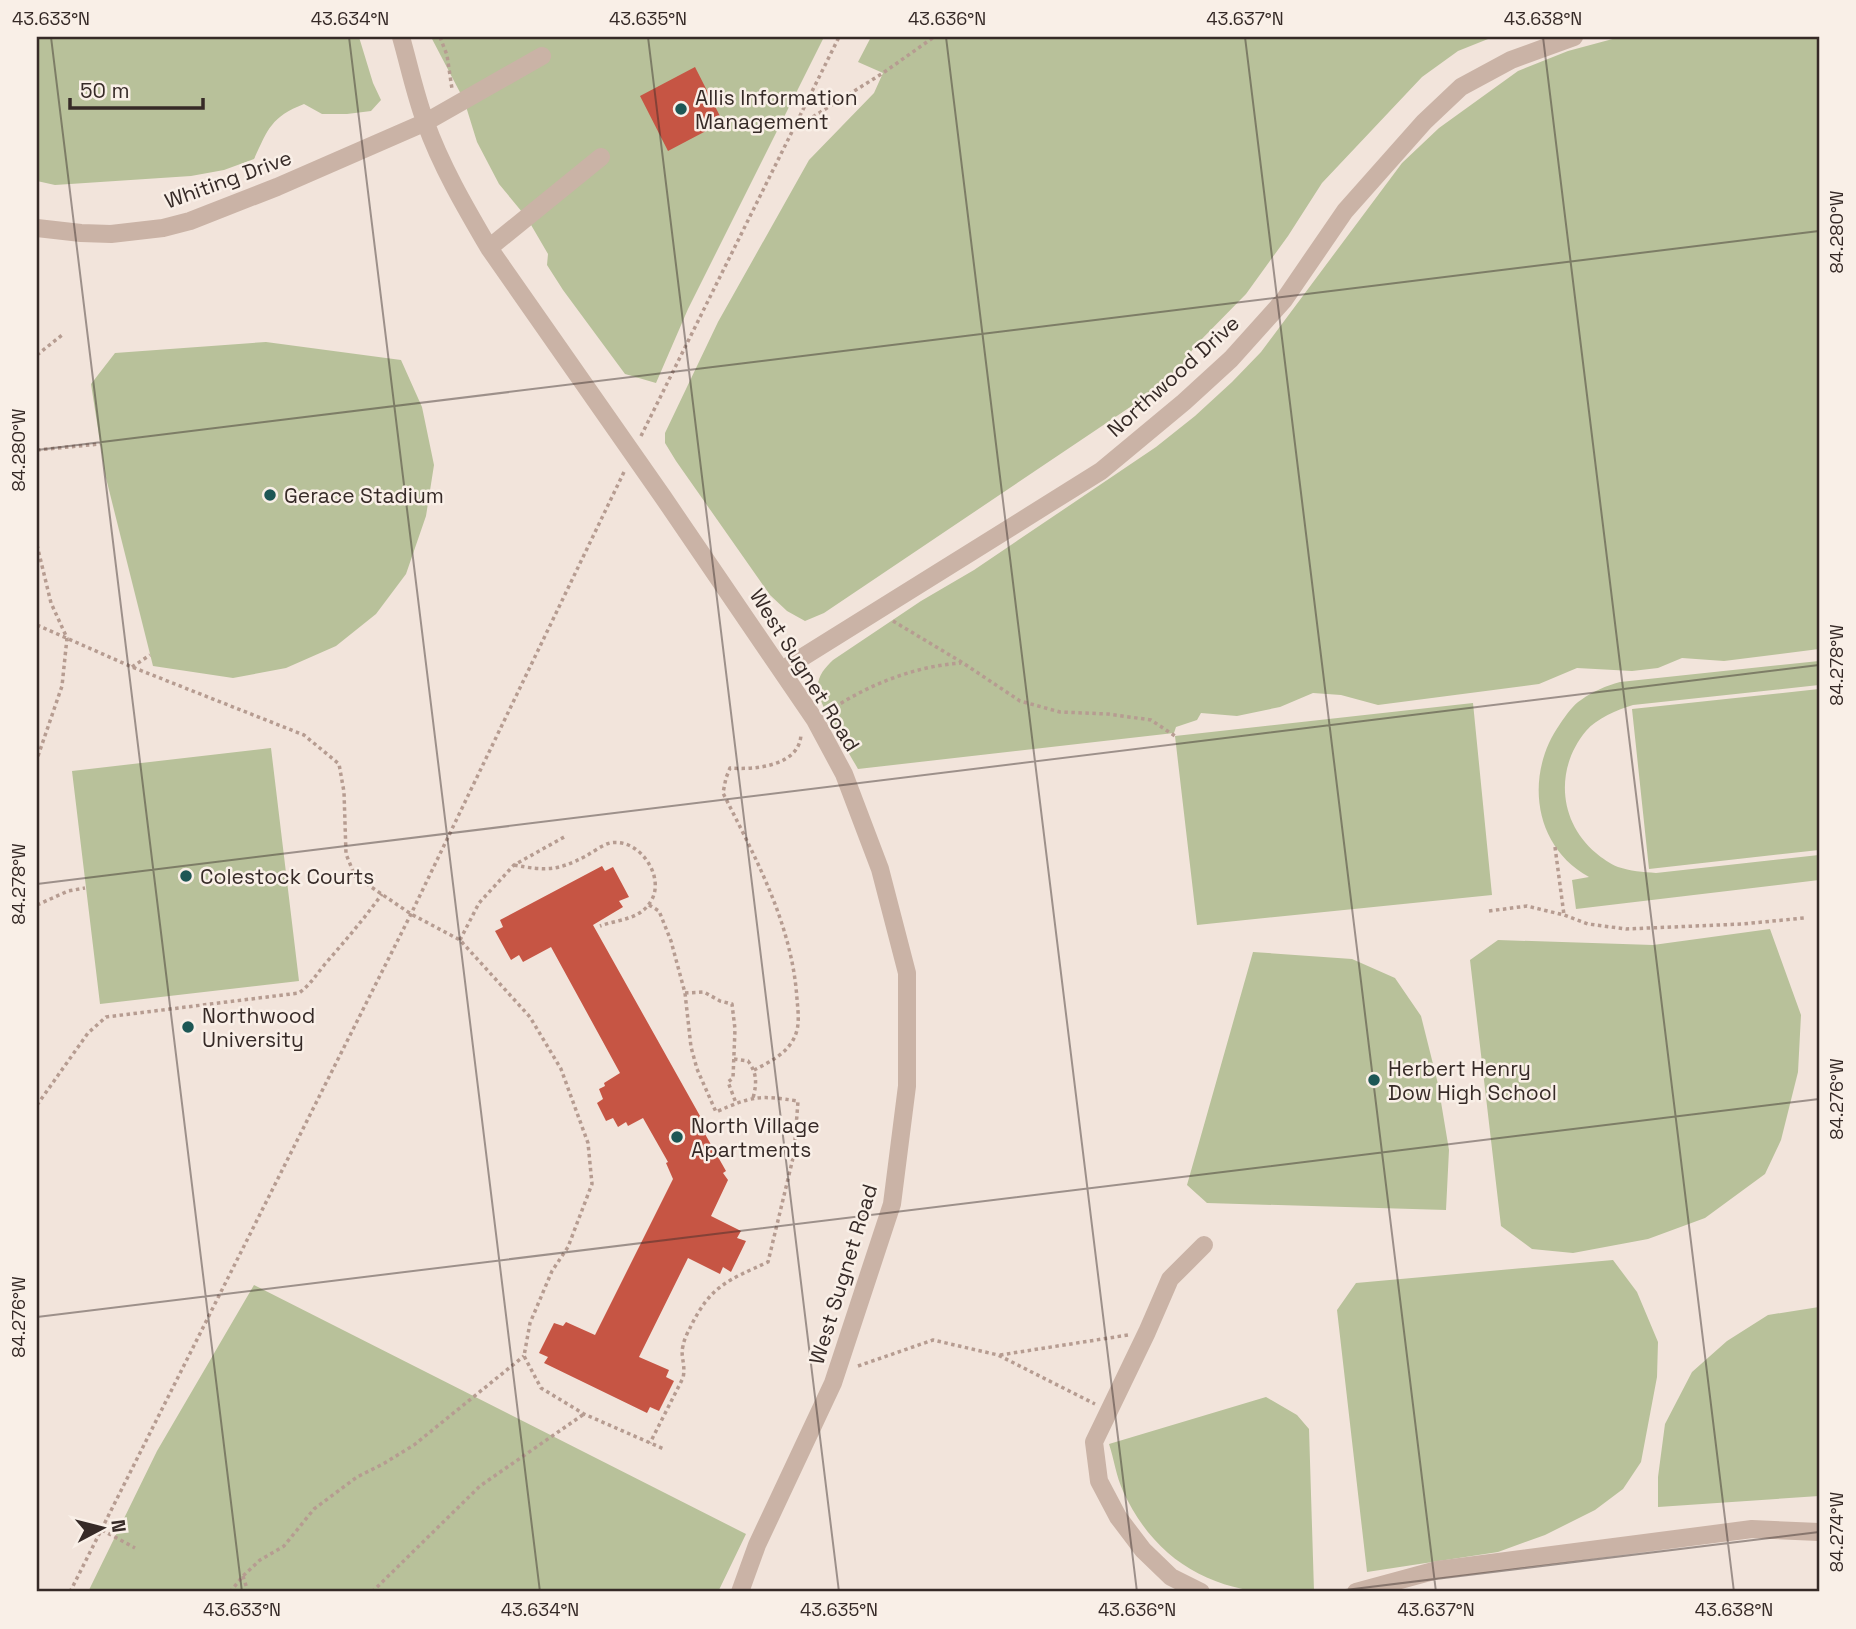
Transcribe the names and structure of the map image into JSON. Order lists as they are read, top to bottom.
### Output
{
  "streets": {
    "street": ["Whiting Drive", "Northwood Drive", "West Sugnet Road"]
  },
  "crossings": [
    ["Whiting Drive", "West Sugnet Road"],
    ["Northwood Drive", "West Sugnet Road"]
  ],
  "places": [
    "Allis Information Management",
    "Gerace Stadium",
    "Colestock Courts",
    "Northwood University",
    "Herbert Henry Dow High School",
    "North Village Apartments"
  ],
  "scale_bar": "50 m",
  "north": "right",
  "coordinates": [
    "43.633°N",
    "43.634°N",
    "43.635°N",
    "43.636°N",
    "43.637°N",
    "43.638°N",
    "84.280°W",
    "84.278°W",
    "84.276°W",
    "84.274°W"
  ]
}
